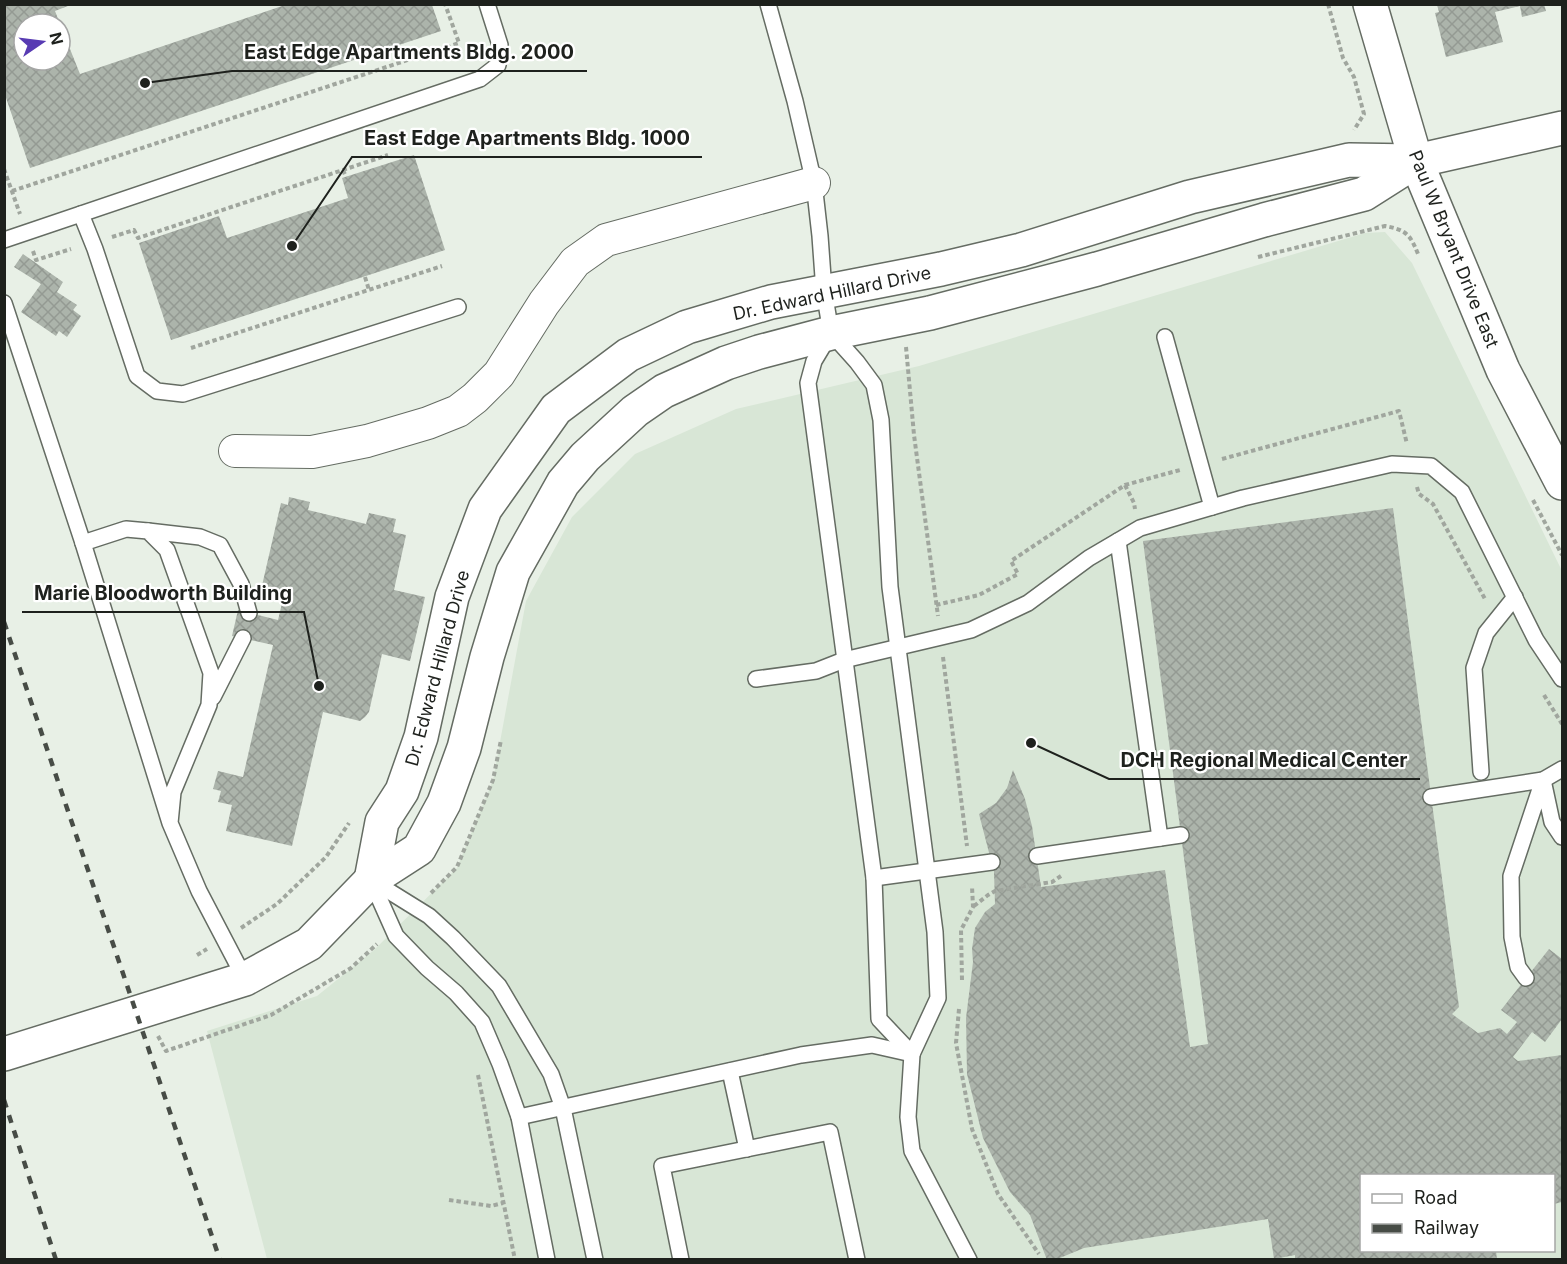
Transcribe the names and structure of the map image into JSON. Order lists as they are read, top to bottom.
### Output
{
  "streets": {
    "street": ["Paul W Bryant Drive East", "Dr. Edward Hillard Drive"]
  },
  "crossings": [
    ["Paul W Bryant Drive East", "Dr. Edward Hillard Drive"]
  ],
  "places": [
    "East Edge Apartments Bldg. 2000",
    "East Edge Apartments Bldg. 1000",
    "Marie Bloodworth Building",
    "DCH Regional Medical Center"
  ],
  "legend": ["Road", "Railway"],
  "north": "right"
}
